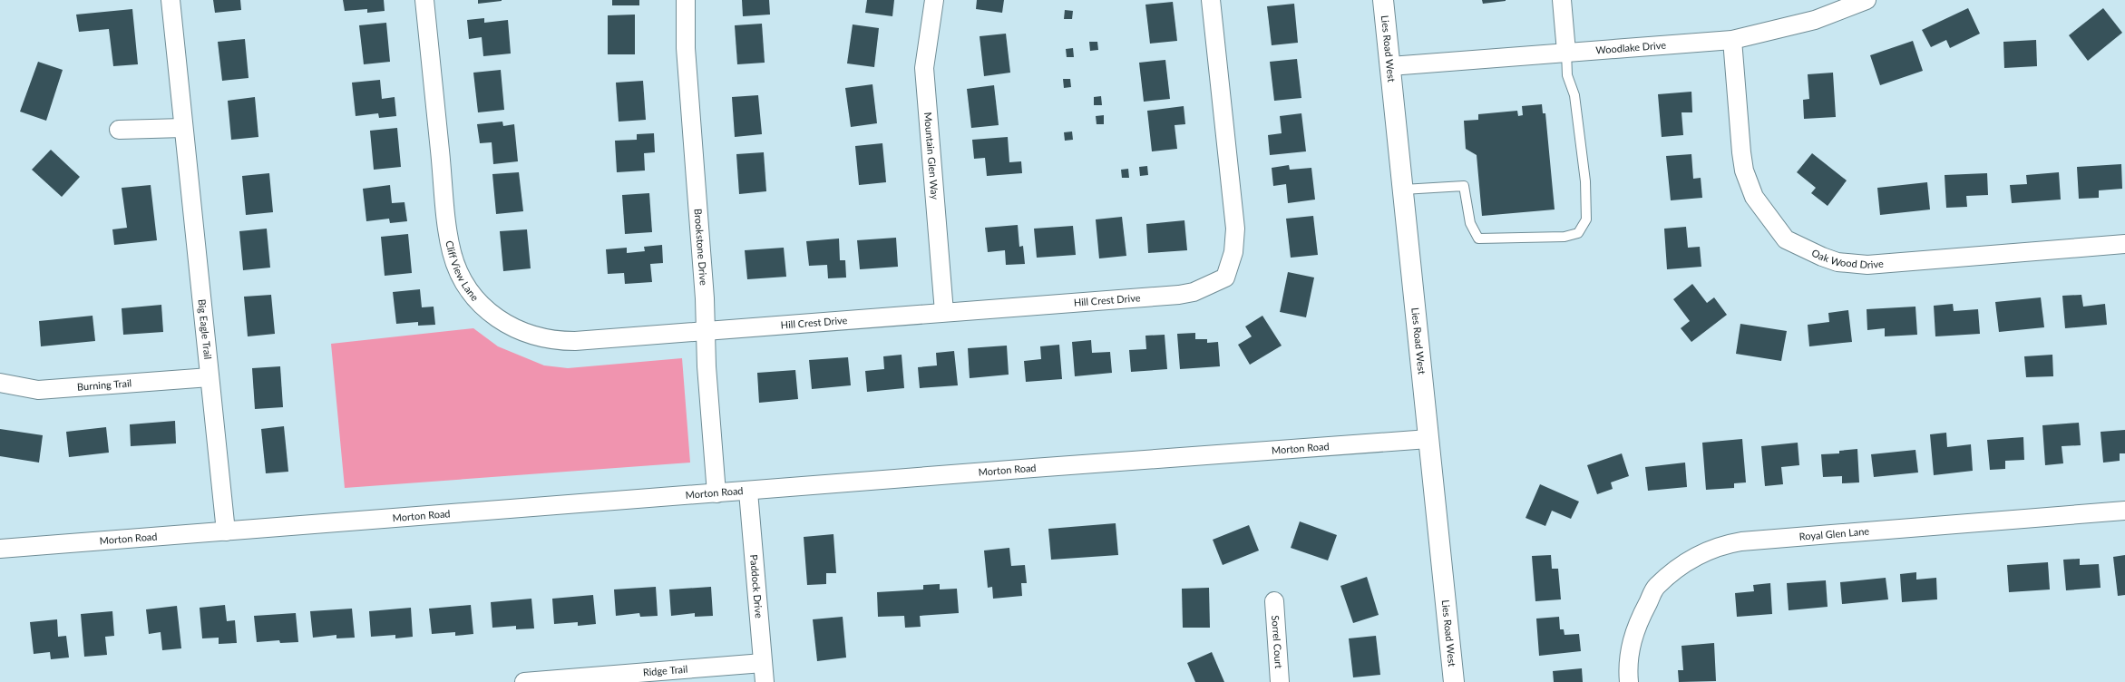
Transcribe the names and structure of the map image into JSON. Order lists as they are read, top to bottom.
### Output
{
  "streets": {
    "street": [
      "Woodlake Drive",
      "Lies Road West",
      "Mountain Glen Way",
      "Brookstone Drive",
      "Oak Wood Drive",
      "Cliff View Lane",
      "Hill Crest Drive",
      "Big Eagle Trail",
      "Burning Trail",
      "Morton Road",
      "Royal Glen Lane",
      "Paddock Drive",
      "Sorrel Court",
      "Ridge Trail"
    ]
  },
  "crossings": [
    ["Woodlake Drive", "Lies Road West"],
    ["Woodlake Drive", "Oak Wood Drive"],
    ["Lies Road West", "Morton Road"],
    ["Mountain Glen Way", "Hill Crest Drive"],
    ["Brookstone Drive", "Cliff View Lane"],
    ["Brookstone Drive", "Hill Crest Drive"],
    ["Brookstone Drive", "Morton Road"],
    ["Cliff View Lane", "Hill Crest Drive"],
    ["Big Eagle Trail", "Burning Trail"],
    ["Big Eagle Trail", "Morton Road"],
    ["Morton Road", "Paddock Drive"],
    ["Paddock Drive", "Ridge Trail"]
  ]
}
